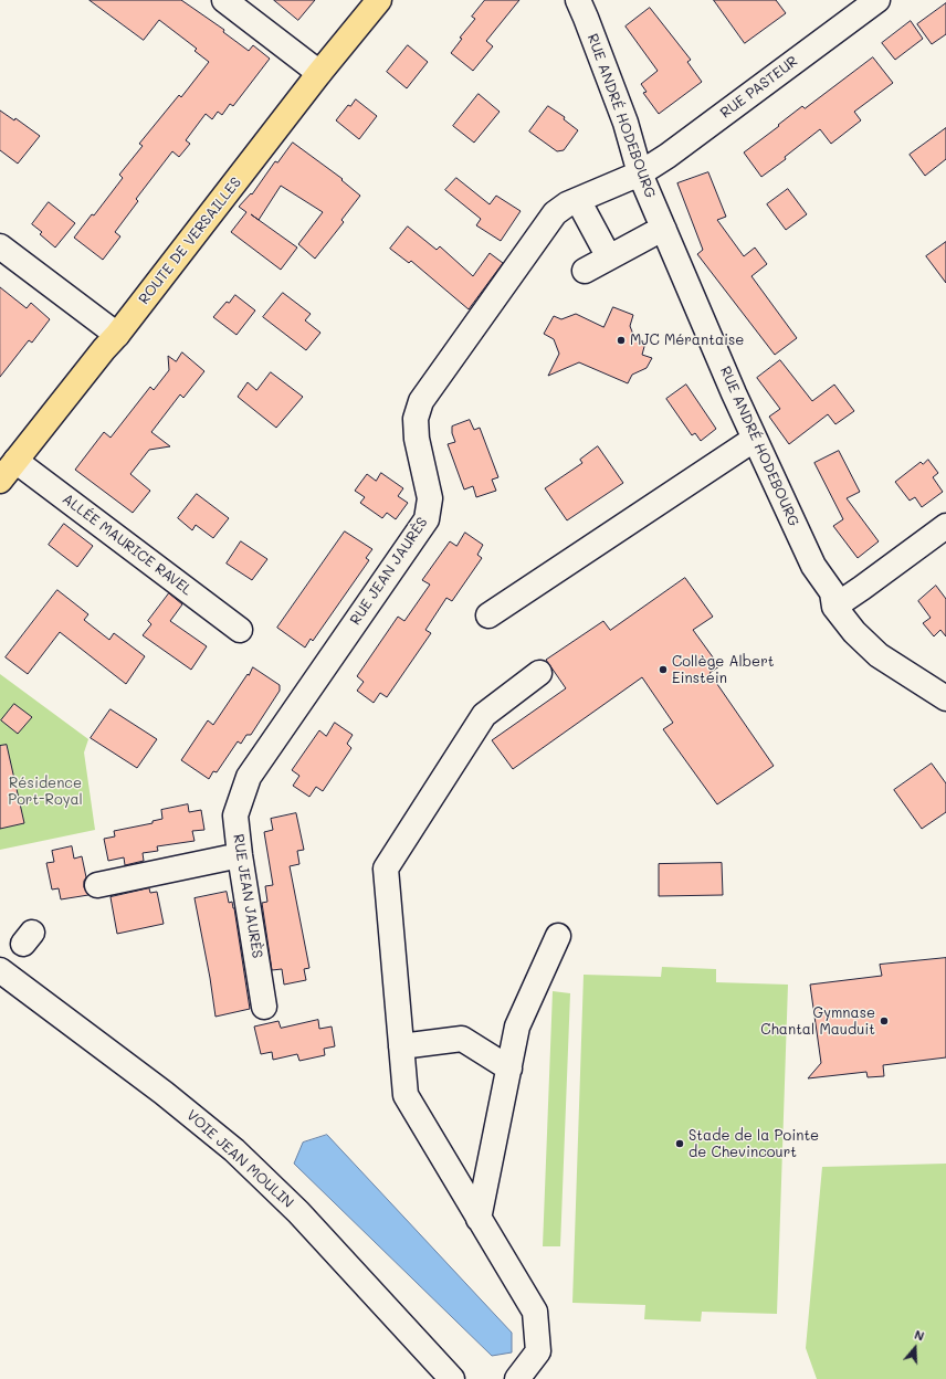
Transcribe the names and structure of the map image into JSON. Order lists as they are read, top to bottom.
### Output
{
  "streets": {
    "main road": ["ROUTE DE VERSAILLES"],
    "street": [
      "RUE PASTEUR",
      "RUE ANDRÉ HODEBOURG",
      "ALLÉE MAURICE RAVEL",
      "RUE JEAN JAURÈS",
      "VOIE JEAN MOULIN"
    ]
  },
  "crossings": [
    ["RUE PASTEUR", "RUE ANDRÉ HODEBOURG"],
    ["RUE PASTEUR", "RUE JEAN JAURÈS"],
    ["RUE ANDRÉ HODEBOURG", "RUE JEAN JAURÈS"],
    ["ROUTE DE VERSAILLES", "ALLÉE MAURICE RAVEL"]
  ],
  "parks": ["Résidence Port-Royal"],
  "places": [
    "MJC Mérantaise",
    "Collège Albert Einstein",
    "Gymnase Chantal Mauduit",
    "Stade de la Pointe de Chevincourt"
  ],
  "north": "top"
}
